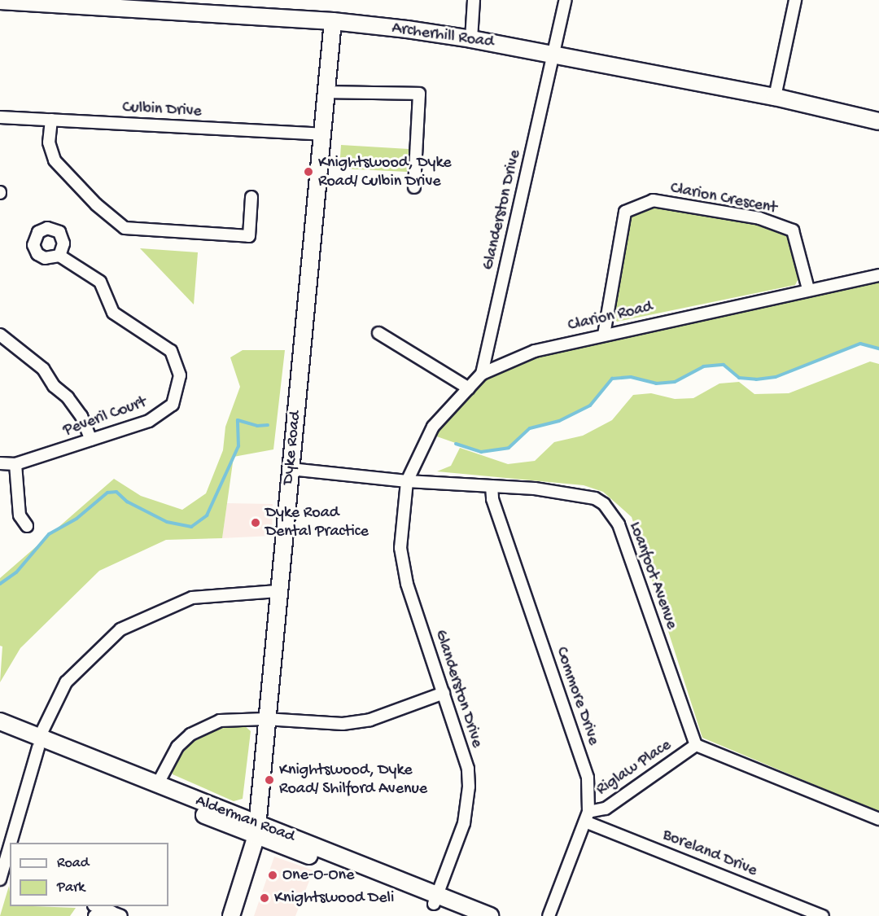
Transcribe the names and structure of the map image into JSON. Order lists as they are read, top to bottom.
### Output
{
  "streets": {
    "street": [
      "Archerhill Road",
      "Culbin Drive",
      "Clarion Crescent",
      "Glanderston Drive",
      "Clarion Road",
      "Peveril Court",
      "Dyke Road",
      "Loanfoot Avenue",
      "Commore Drive",
      "Riglaw Place",
      "Alderman Road",
      "Boreland Drive"
    ]
  },
  "crossings": [
    ["Archerhill Road", "Glanderston Drive"],
    ["Archerhill Road", "Dyke Road"],
    ["Culbin Drive", "Dyke Road"],
    ["Clarion Crescent", "Clarion Road"],
    ["Glanderston Drive", "Clarion Road"],
    ["Glanderston Drive", "Loanfoot Avenue"],
    ["Glanderston Drive", "Alderman Road"],
    ["Clarion Road", "Loanfoot Avenue"],
    ["Dyke Road", "Loanfoot Avenue"],
    ["Dyke Road", "Alderman Road"],
    ["Loanfoot Avenue", "Commore Drive"],
    ["Loanfoot Avenue", "Riglaw Place"],
    ["Commore Drive", "Riglaw Place"],
    ["Commore Drive", "Boreland Drive"],
    ["Riglaw Place", "Boreland Drive"]
  ],
  "places": [
    "Knightswood, Dyke Road/ Culbin Drive",
    "Dyke Road Dental Practice",
    "Knightswood, Dyke Road/ Shilford Avenue",
    "One-O-One",
    "Knightswood Deli"
  ],
  "legend": ["Road", "Park"]
}
